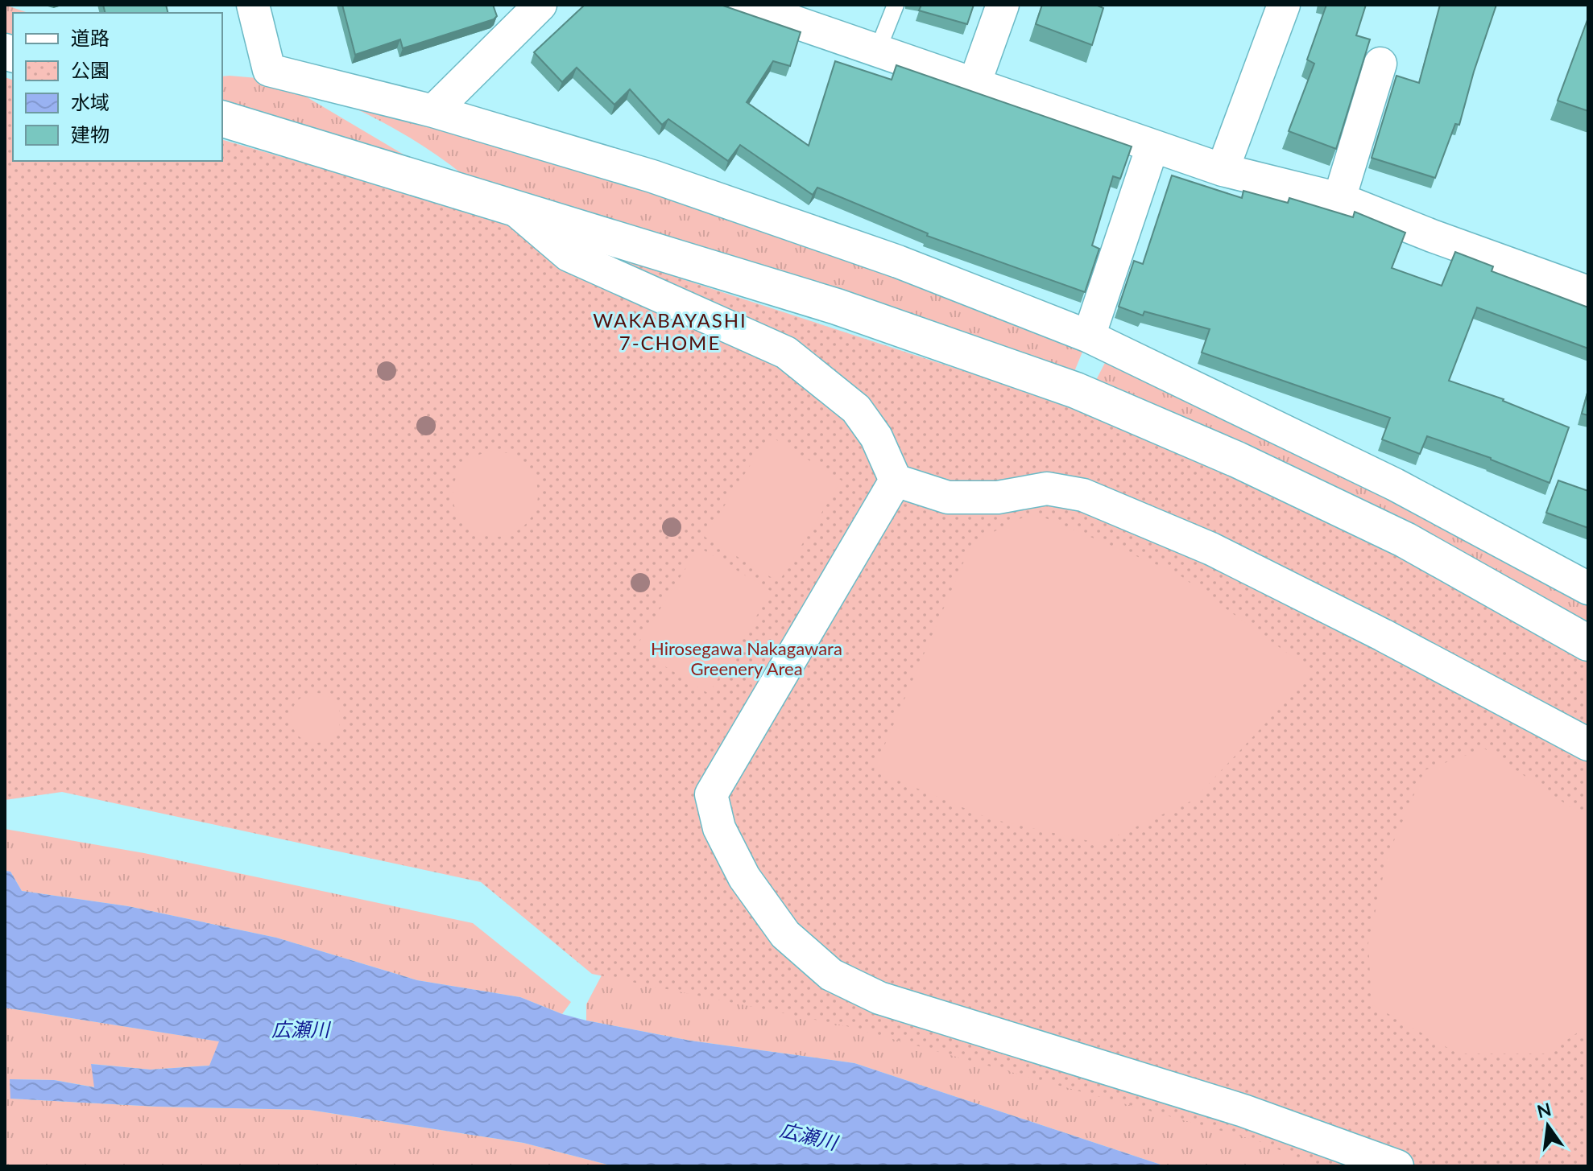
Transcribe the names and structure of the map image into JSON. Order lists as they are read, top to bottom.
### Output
{
  "districts": ["WAKABAYASHI 7-CHOME"],
  "water": ["広瀬川"],
  "parks": ["Hirosegawa Nakagawara Greenery Area"],
  "legend": [
    "道路",
    "公園",
    "水域",
    "建物"
  ],
  "north": "top"
}
